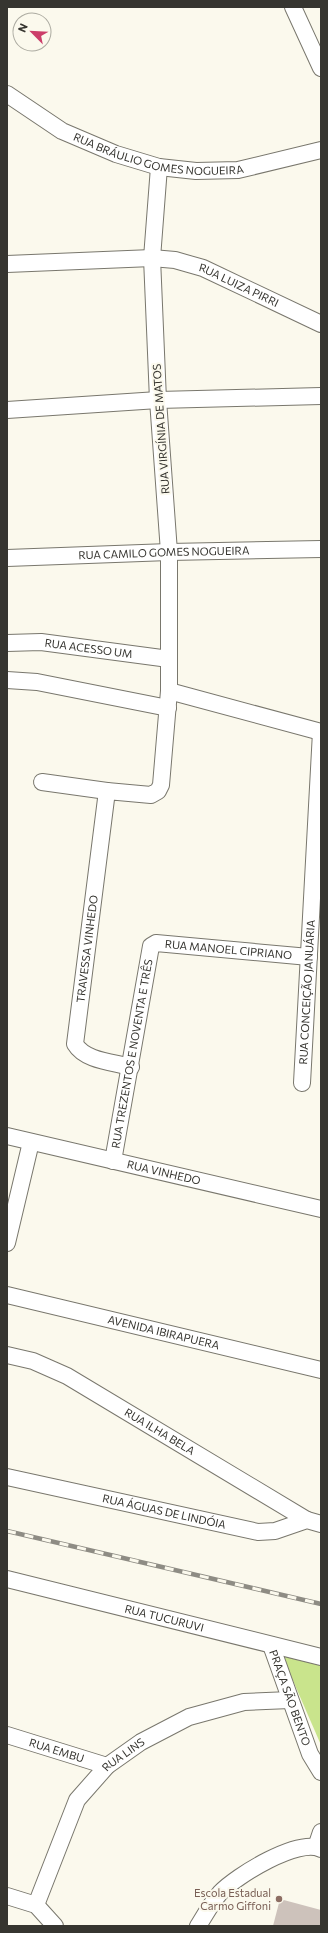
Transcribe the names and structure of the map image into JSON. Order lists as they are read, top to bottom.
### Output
{
  "streets": {
    "street": [
      "RUA BRÁULIO GOMES NOGUEIRA",
      "RUA LUIZA PIRRI",
      "RUA VIRGÍNIA DE MATOS",
      "RUA CAMILO GOMES NOGUEIRA",
      "RUA ACESSO UM",
      "TRAVESSA VINHEDO",
      "RUA MANOEL CIPRIANO",
      "RUA CONCEIÇÃO JANUÁRIA",
      "RUA TREZENTOS E NOVENTA E TRÊS",
      "RUA VINHEDO",
      "AVENIDA IBIRAPUERA",
      "RUA ILHA BELA",
      "RUA ÁGUAS DE LINDÓIA",
      "RUA TUCURUVI",
      "PRAÇA SÃO BENTO",
      "RUA EMBU",
      "RUA LINS"
    ]
  },
  "crossings": [
    ["RUA BRÁULIO GOMES NOGUEIRA", "RUA VIRGÍNIA DE MATOS"],
    ["RUA LUIZA PIRRI", "RUA VIRGÍNIA DE MATOS"],
    ["RUA VIRGÍNIA DE MATOS", "RUA CAMILO GOMES NOGUEIRA"],
    ["RUA VIRGÍNIA DE MATOS", "RUA ACESSO UM"],
    ["TRAVESSA VINHEDO", "RUA TREZENTOS E NOVENTA E TRÊS"],
    ["RUA MANOEL CIPRIANO", "RUA CONCEIÇÃO JANUÁRIA"],
    ["RUA MANOEL CIPRIANO", "RUA TREZENTOS E NOVENTA E TRÊS"],
    ["RUA TREZENTOS E NOVENTA E TRÊS", "RUA VINHEDO"],
    ["RUA ILHA BELA", "RUA ÁGUAS DE LINDÓIA"],
    ["RUA TUCURUVI", "PRAÇA SÃO BENTO"],
    ["PRAÇA SÃO BENTO", "RUA LINS"],
    ["RUA EMBU", "RUA LINS"]
  ],
  "places": ["Escola Estadual Carmo Giffoni"],
  "north": "top left"
}
